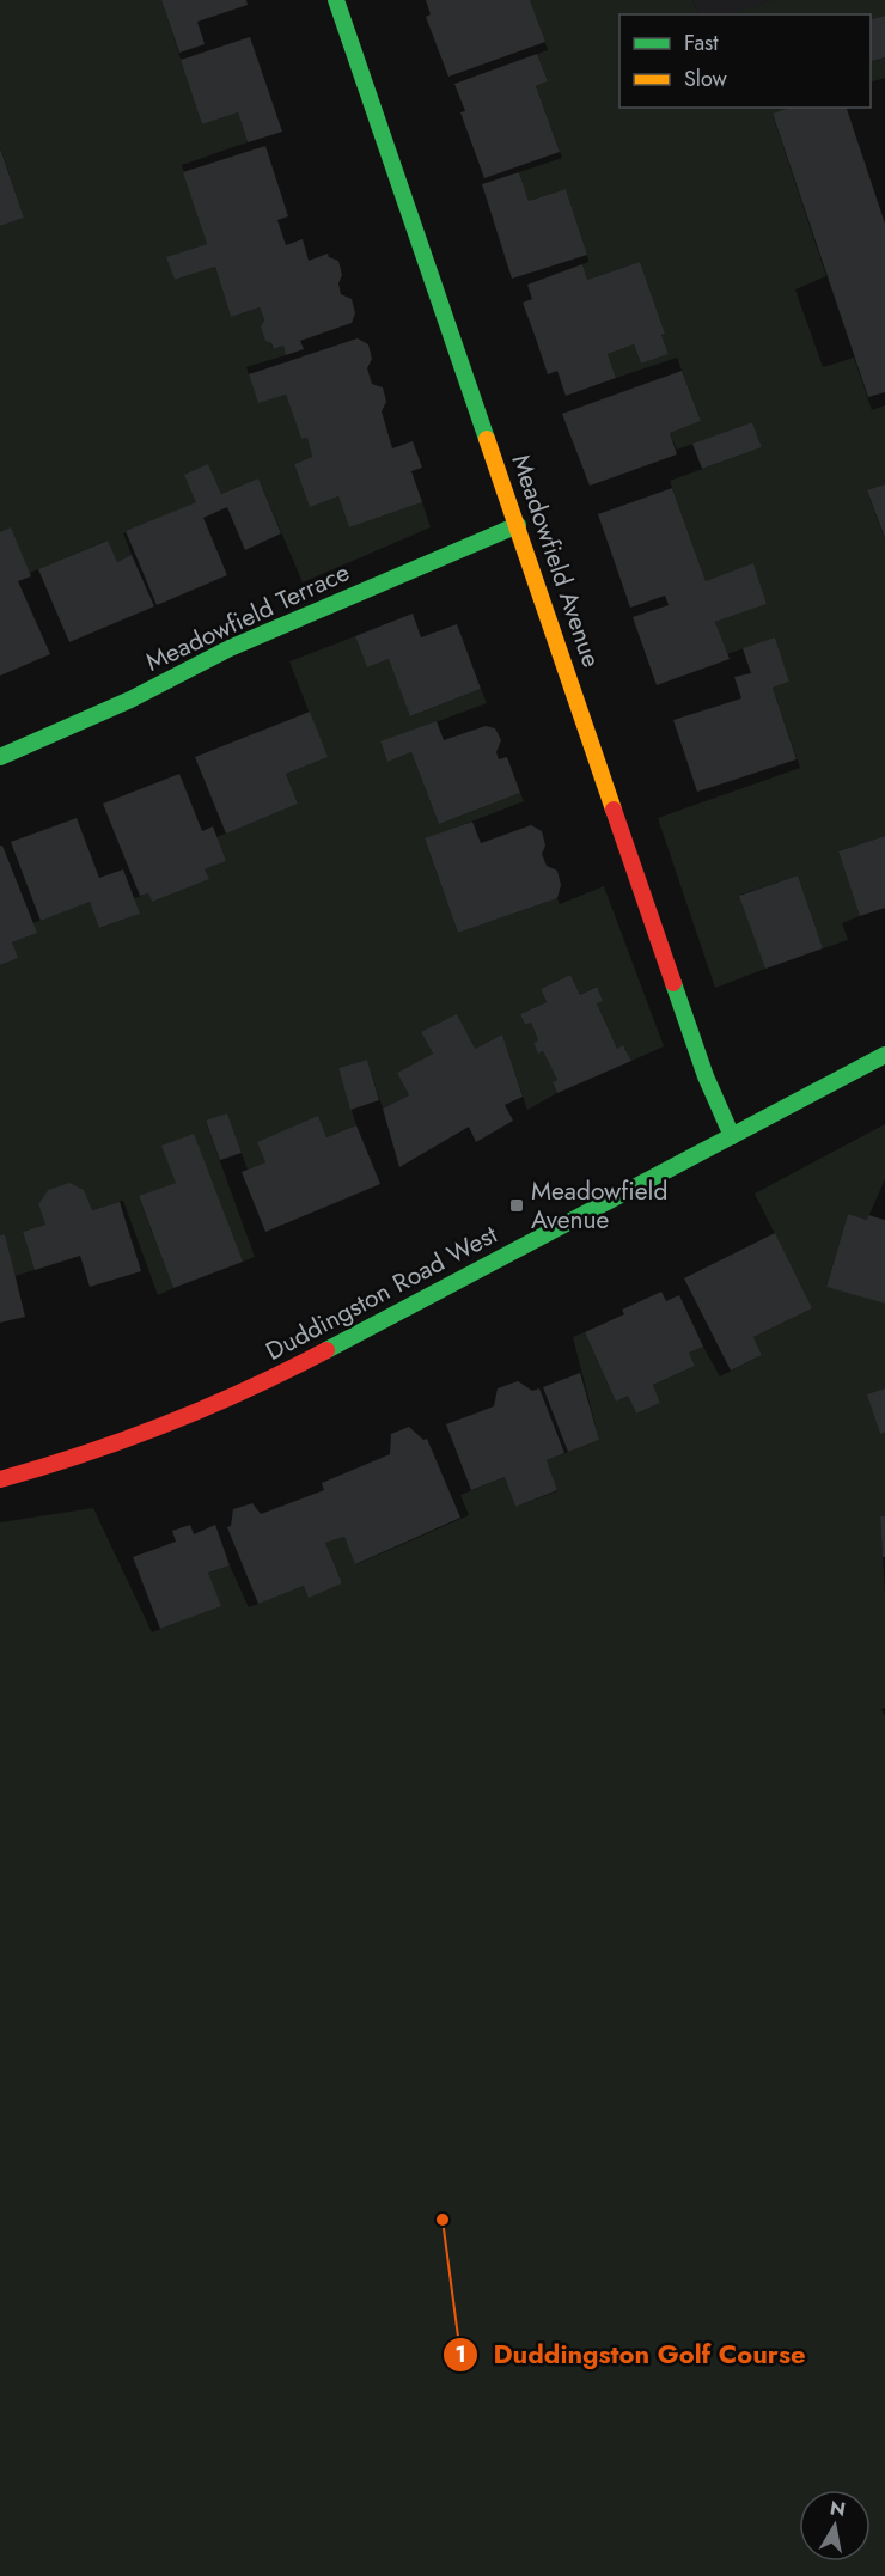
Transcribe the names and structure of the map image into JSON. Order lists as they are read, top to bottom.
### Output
{
  "streets": {
    "street": ["Meadowfield Avenue", "Meadowfield Terrace", "Duddingston Road West"]
  },
  "crossings": [
    ["Meadowfield Avenue", "Meadowfield Terrace"],
    ["Meadowfield Avenue", "Duddingston Road West"]
  ],
  "places": {
    "transit": ["Meadowfield Avenue"],
    "other": ["Duddingston Golf Course"]
  },
  "legend": ["Fast", "Slow"],
  "north": "top"
}
